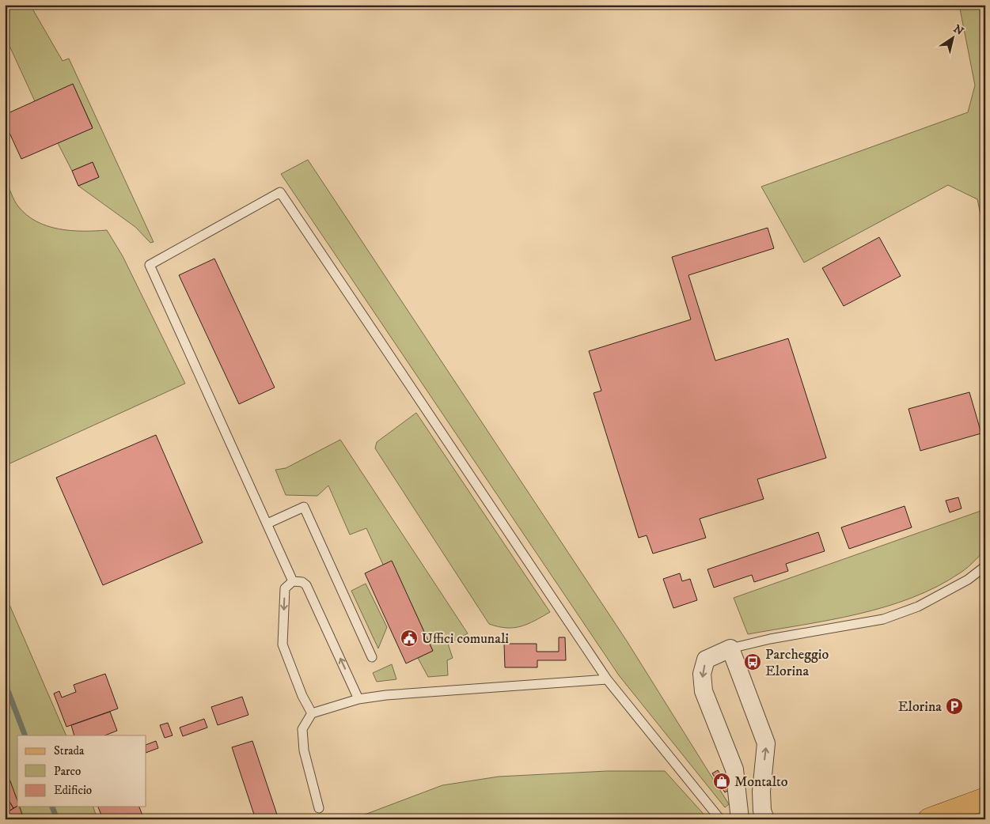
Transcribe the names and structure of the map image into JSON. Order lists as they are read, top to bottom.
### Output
{
  "places": {
    "public building": ["Uffici comunali"],
    "bus stop": ["Parcheggio Elorina"],
    "parking": ["Elorina"],
    "shop": ["Montalto"]
  },
  "legend": ["Strada", "Parco", "Edificio"],
  "north": "top right"
}
